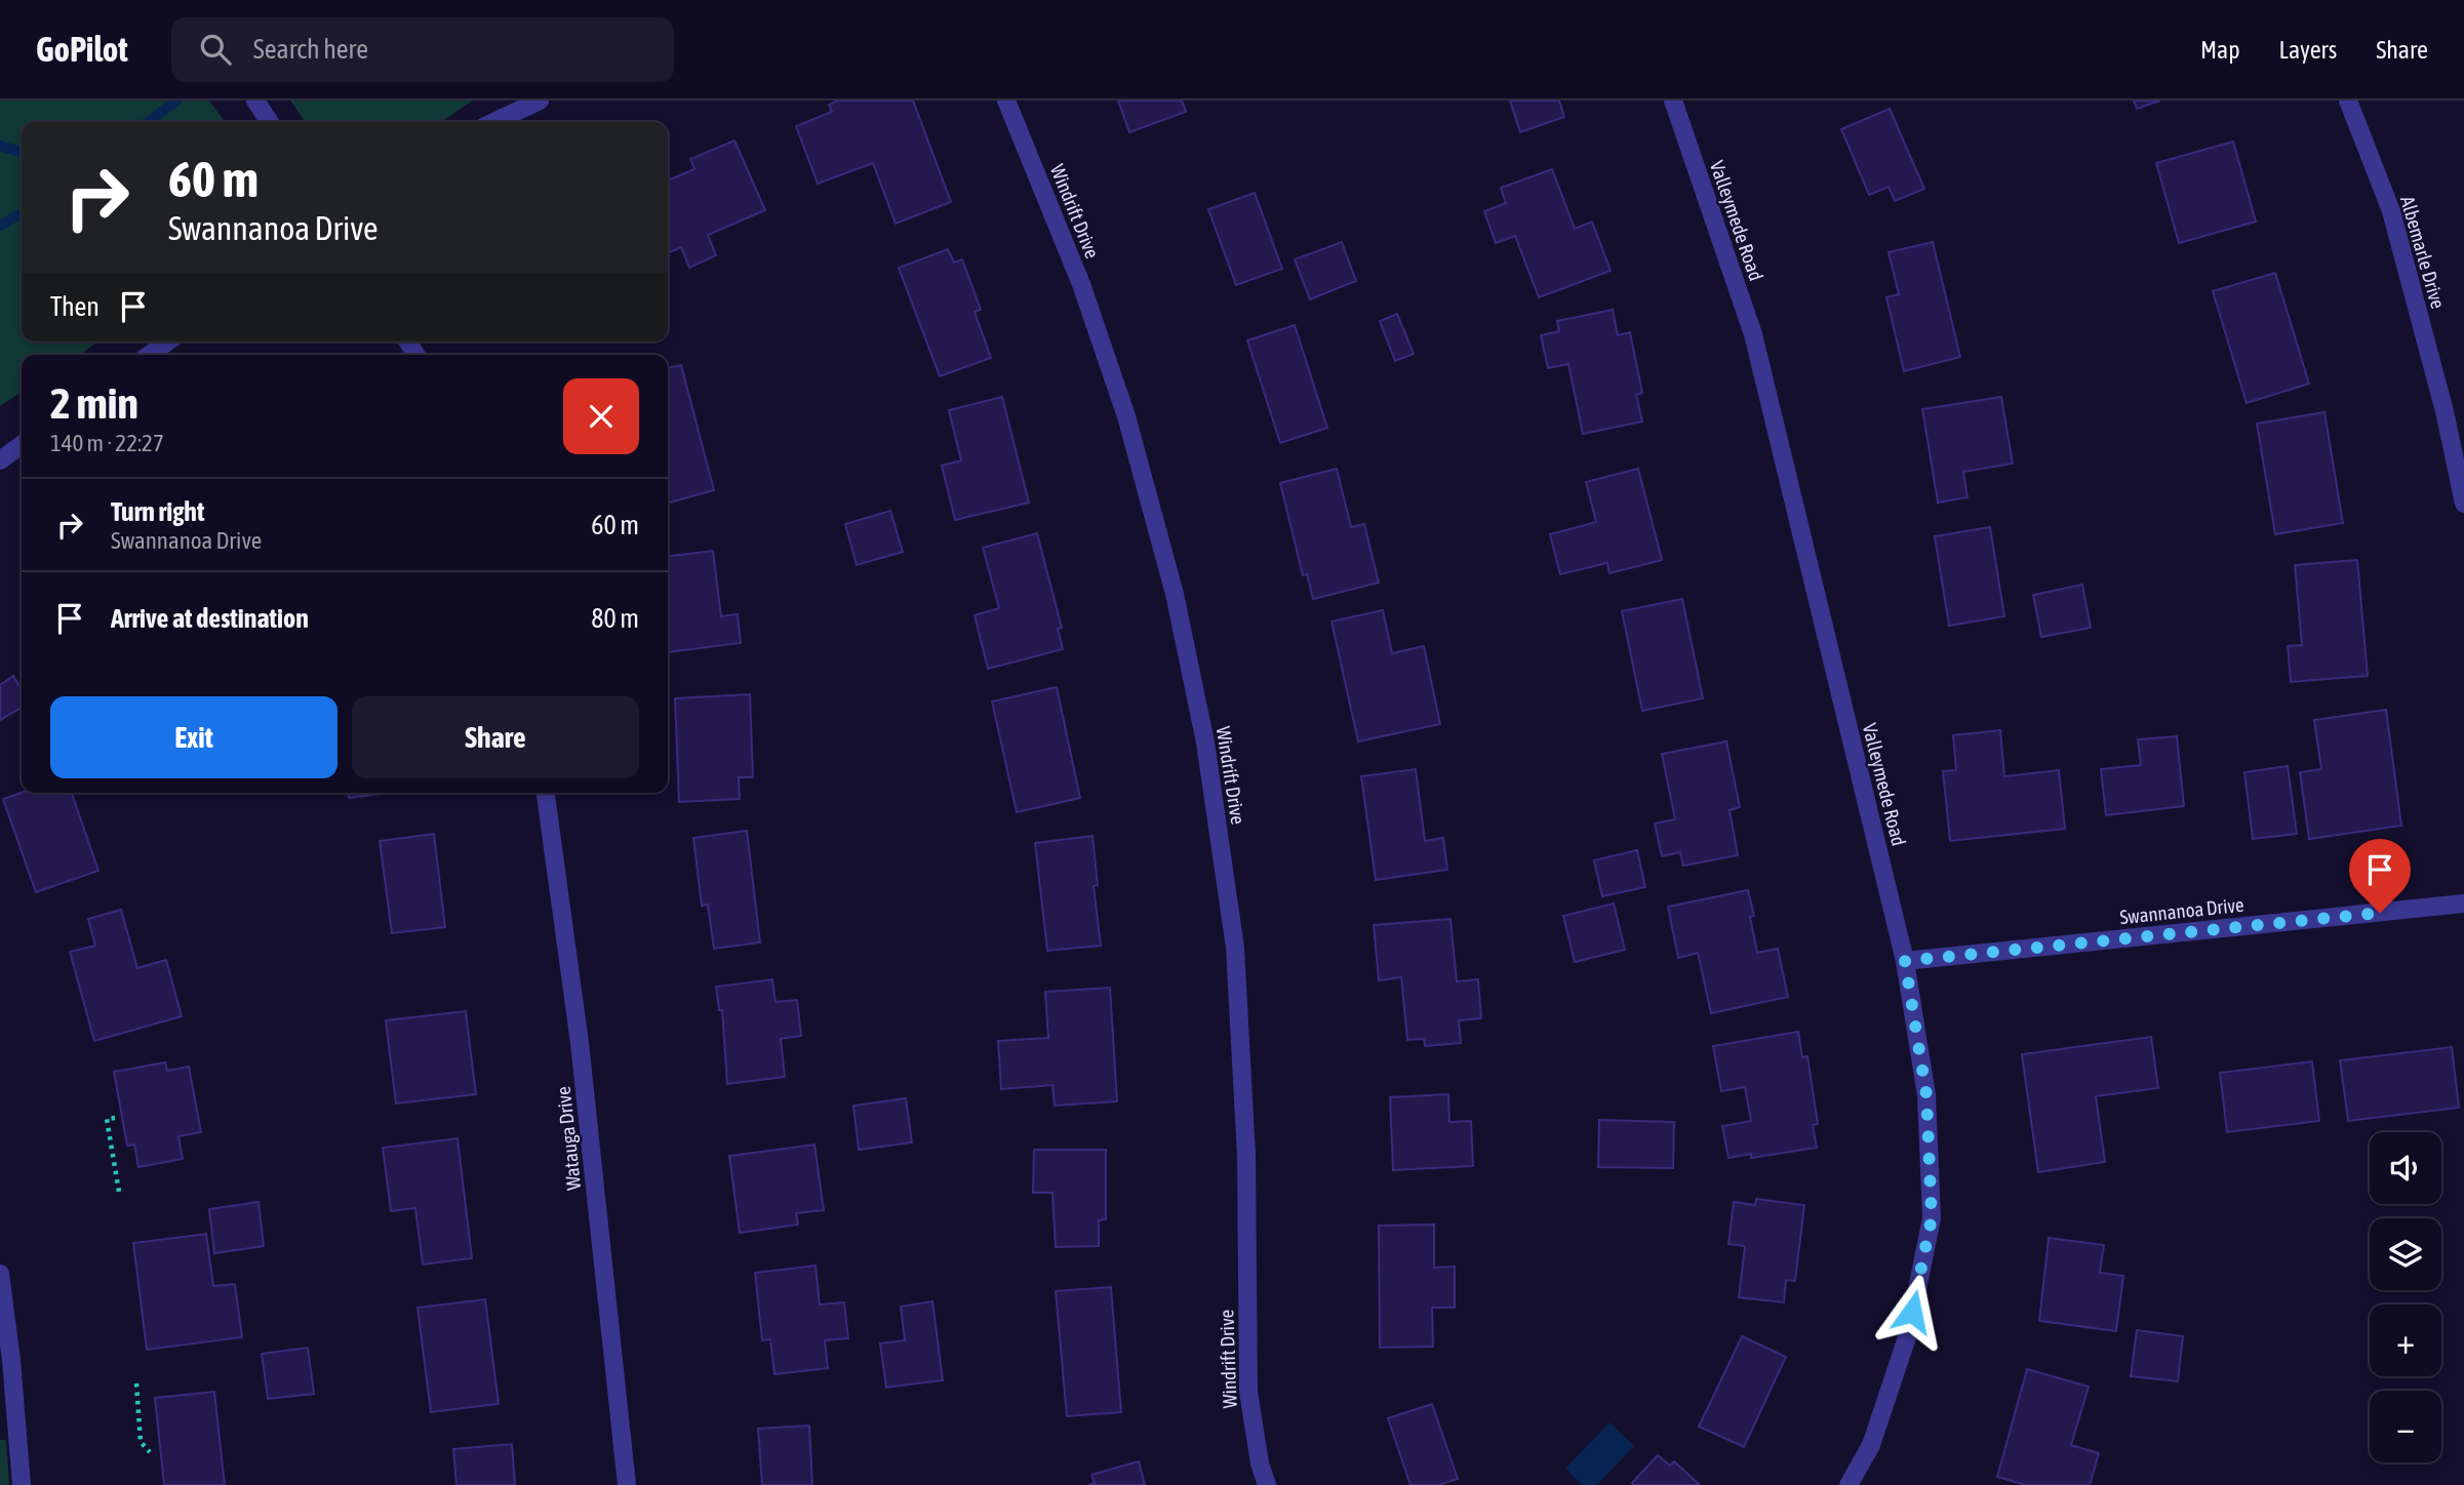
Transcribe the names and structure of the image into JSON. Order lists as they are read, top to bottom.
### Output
{
  "streets": {
    "street": [
      "Windrift Drive",
      "Valleymede Road",
      "Albemarle Drive",
      "Swannanoa Drive",
      "Watauga Drive"
    ]
  },
  "crossings": [
    ["Valleymede Road", "Swannanoa Drive"]
  ],
  "page": {
    "header": "GoPilot",
    "search": "Search here",
    "nav": ["Map", "Layers", "Share"],
    "turn": ["60 m", "Swannanoa Drive"],
    "then": "Then",
    "heading": ["2 min", "140 m · 22:27"],
    "list": [
      {
        "name": "Turn right",
        "note": "Swannanoa Drive",
        "value": "60 m"
      },
      {
        "name": "Arrive at destination",
        "value": "80 m"
      }
    ],
    "buttons": ["Exit", "Share"],
    "map_buttons": ["+", "−"]
  }
}
